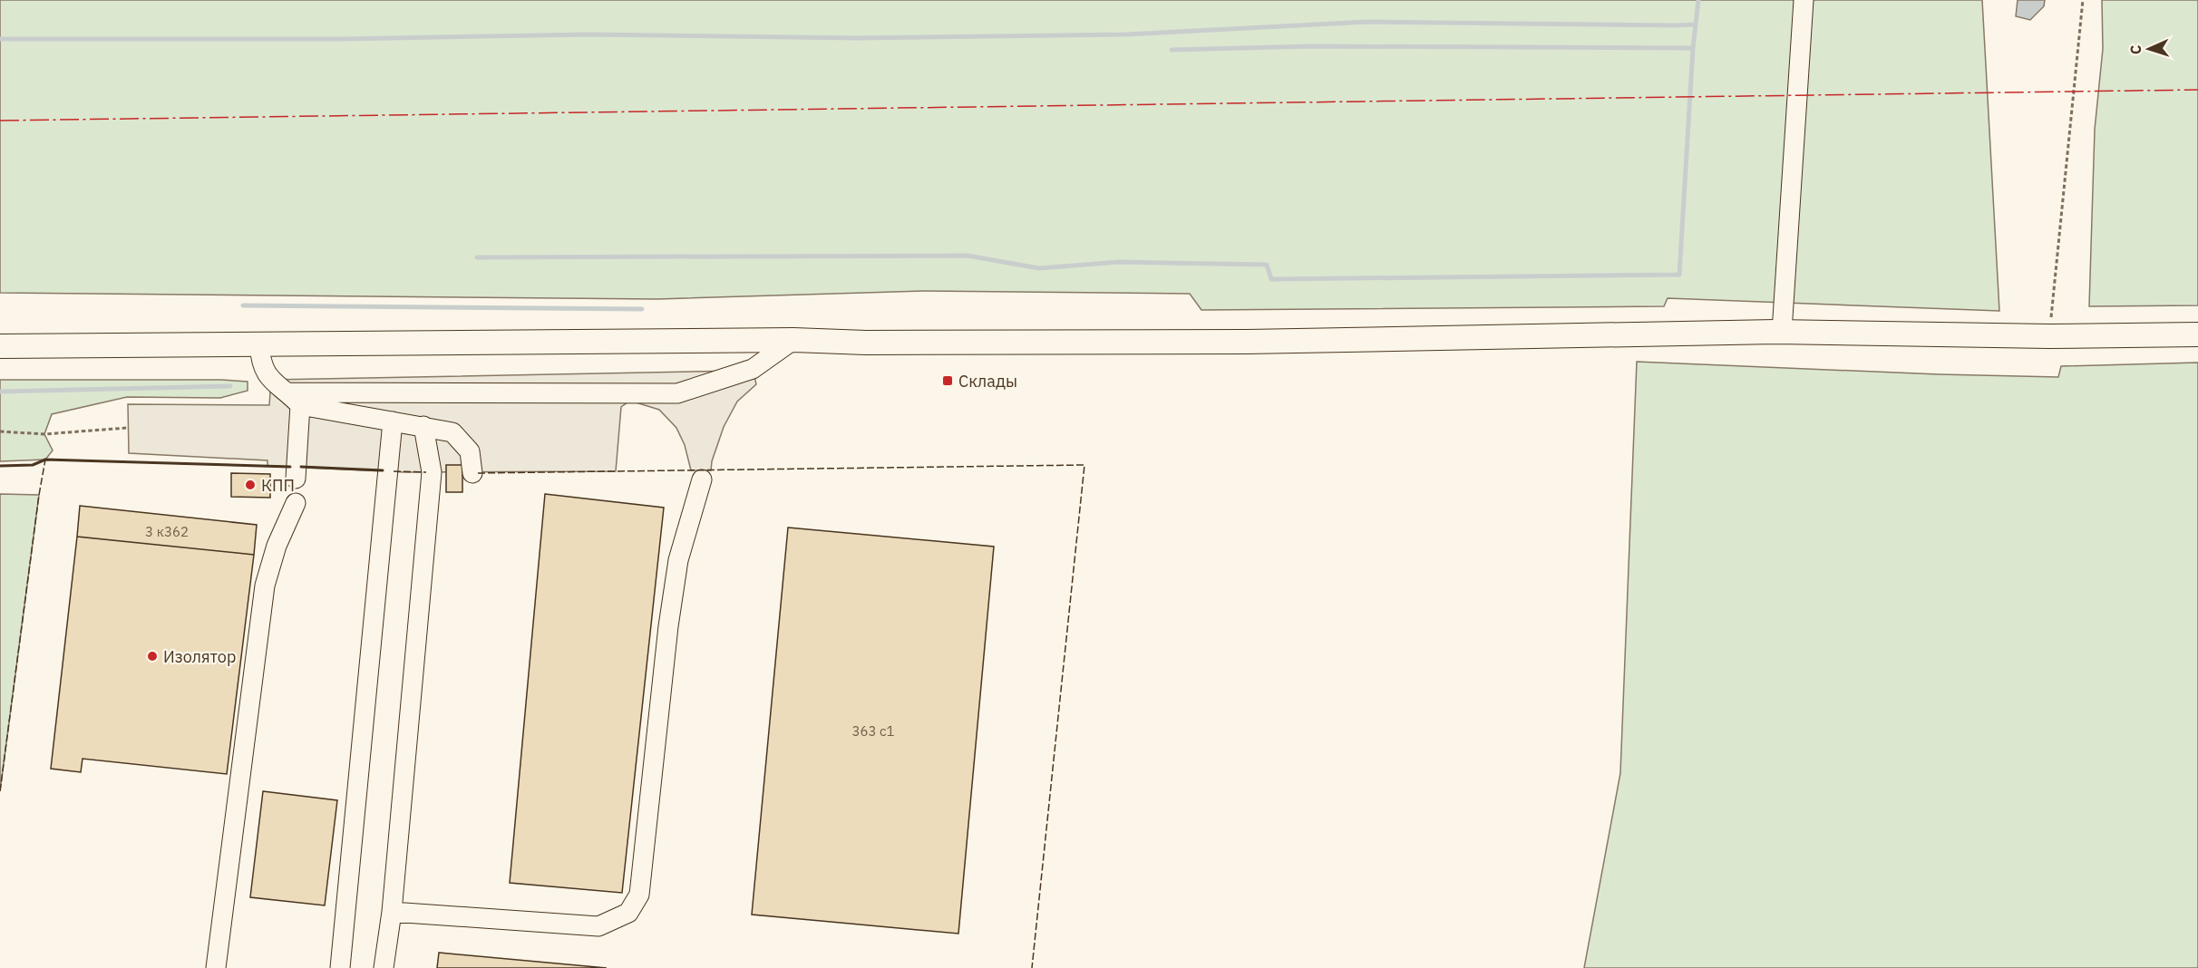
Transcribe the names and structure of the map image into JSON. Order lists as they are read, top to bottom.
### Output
{
  "places": {
    "transit": ["Склады"],
    "other": ["КПП", "Изолятор"]
  },
  "house_numbers": ["3 к362", "363 с1"],
  "north": "left"
}
